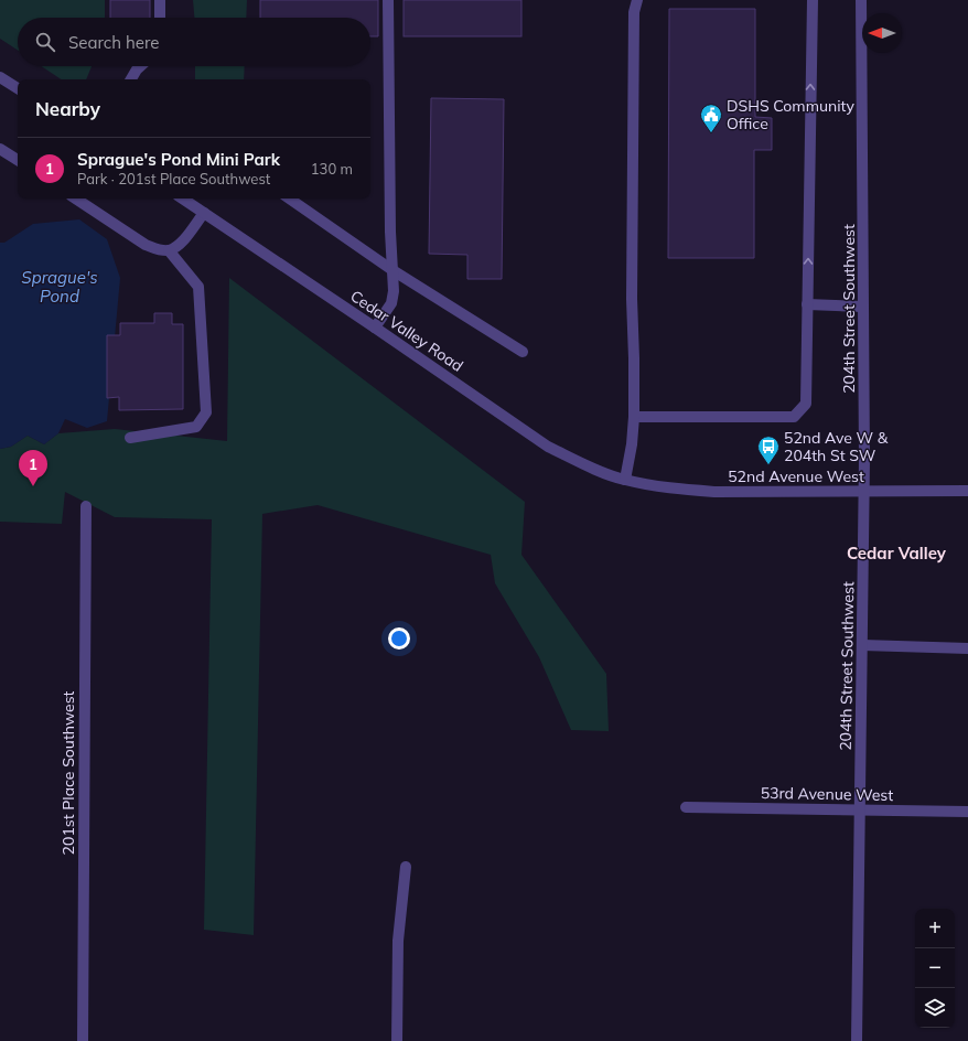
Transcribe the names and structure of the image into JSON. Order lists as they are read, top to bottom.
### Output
{
  "streets": {
    "street": [
      "204th Street Southwest",
      "Cedar Valley Road",
      "52nd Avenue West",
      "201st Place Southwest",
      "53rd Avenue West"
    ]
  },
  "crossings": [
    ["204th Street Southwest", "52nd Avenue West"],
    ["204th Street Southwest", "53rd Avenue West"],
    ["Cedar Valley Road", "52nd Avenue West"]
  ],
  "districts": ["Cedar Valley"],
  "water": ["Sprague's Pond"],
  "places": {
    "public building": ["DSHS Community Office"],
    "bus stop": ["52nd Ave W & 204th St SW"]
  },
  "north": "left",
  "page": {
    "search": "Search here",
    "heading": "Nearby",
    "list": [
      {
        "mark": "1",
        "name": "Sprague's Pond Mini Park",
        "note": "Park · 201st Place Southwest",
        "value": "130 m"
      }
    ],
    "pins": "1",
    "map_buttons": ["+", "−"]
  }
}
